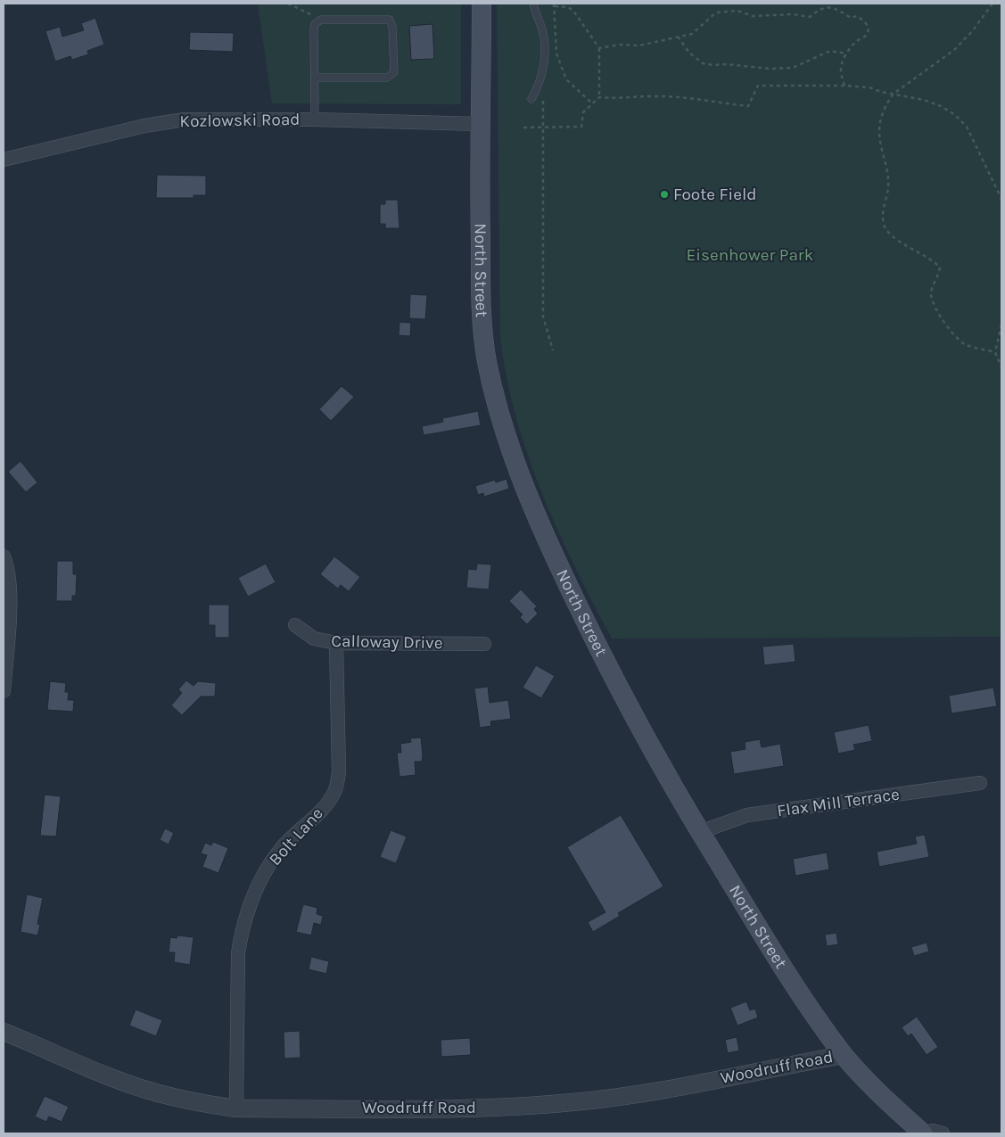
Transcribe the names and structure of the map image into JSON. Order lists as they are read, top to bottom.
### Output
{
  "streets": {
    "main road": ["North Street"],
    "street": [
      "Kozlowski Road",
      "Calloway Drive",
      "Flax Mill Terrace",
      "Bolt Lane",
      "Woodruff Road"
    ]
  },
  "crossings": [
    ["Kozlowski Road", "North Street"],
    ["North Street", "Flax Mill Terrace"],
    ["North Street", "Woodruff Road"],
    ["Calloway Drive", "Bolt Lane"],
    ["Bolt Lane", "Woodruff Road"]
  ],
  "parks": ["Eisenhower Park"],
  "places": ["Foote Field"]
}
